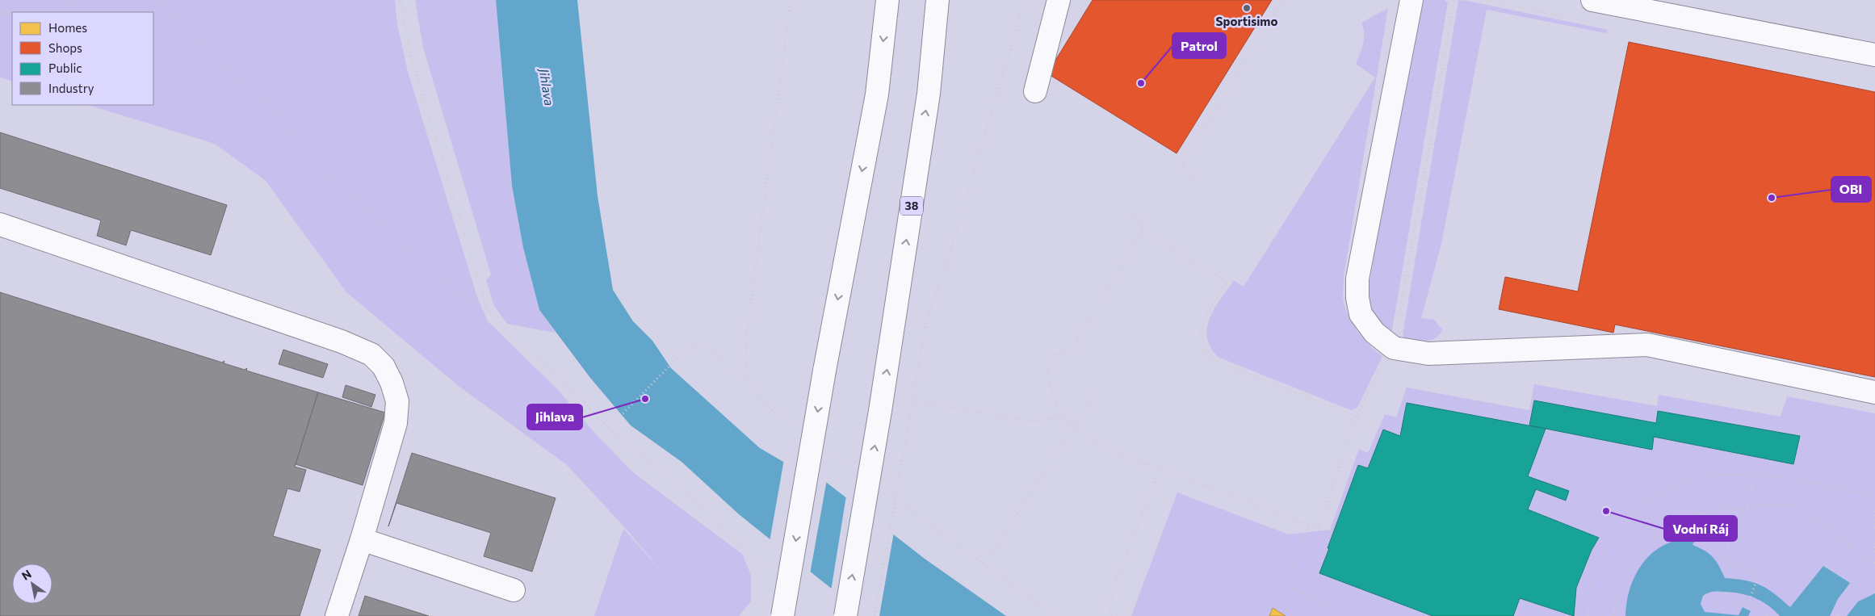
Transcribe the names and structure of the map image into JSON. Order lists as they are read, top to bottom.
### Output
{
  "streets": {
    "main road": ["38"]
  },
  "water": ["Jihlava"],
  "places": [
    "Sportisimo",
    "Patrol",
    "OBI",
    "Jihlava",
    "Vodní Ráj"
  ],
  "legend": [
    "Homes",
    "Shops",
    "Public",
    "Industry"
  ],
  "north": "top left"
}
